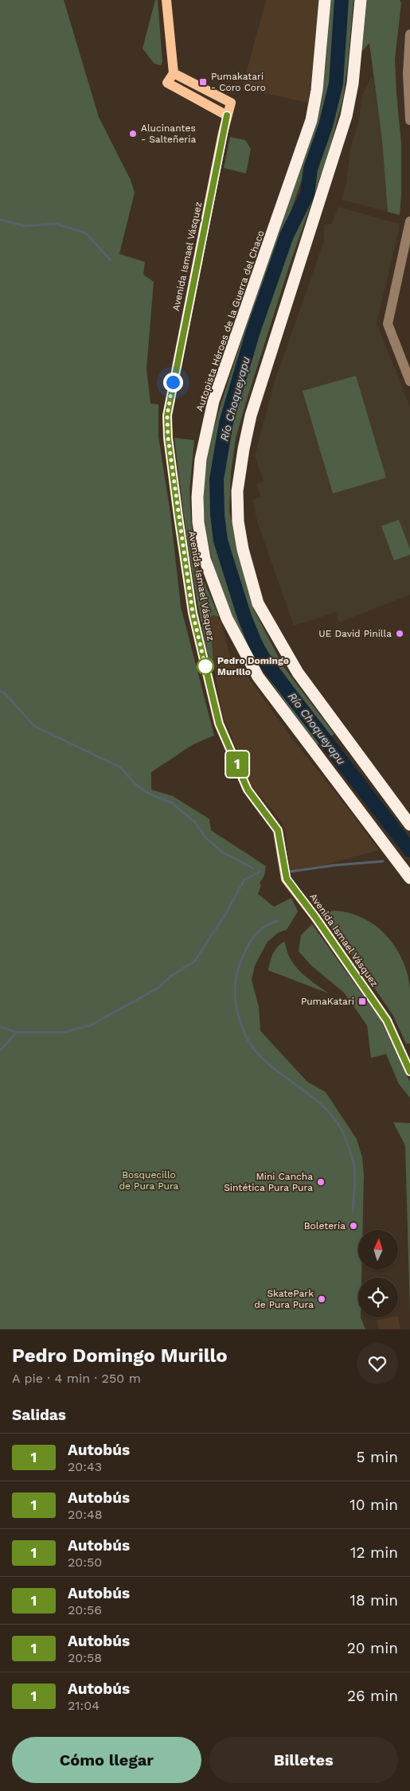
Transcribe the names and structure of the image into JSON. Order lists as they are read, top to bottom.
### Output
{
  "streets": {
    "highway": ["Autopista Héroes de la Guerra del Chaco"],
    "main road": ["Avenida Ismael Vásquez"]
  },
  "water": ["Río Choqueyapu"],
  "parks": ["Bosquecillo de Pura Pura"],
  "places": {
    "transit": ["Pumakatari - Coro Coro", "PumaKatari"],
    "other": [
      "Alucinantes - Salteñeria",
      "UE David Pinilla",
      "Pedro Domingo Murillo",
      "Mini Cancha Sintética Pura Pura",
      "Boletería",
      "SkatePark de Pura Pura"
    ]
  },
  "lines": ["bus line 1"],
  "north": "top",
  "page": {
    "on_map": "1",
    "heading": [
      ["Pedro Domingo Murillo", "A pie · 4 min · 250 m"],
      "Salidas"
    ],
    "list": [
      {
        "mark": "1",
        "name": "Autobús",
        "note": "20:43",
        "value": "5 min"
      },
      {
        "mark": "1",
        "name": "Autobús",
        "note": "20:48",
        "value": "10 min"
      },
      {
        "mark": "1",
        "name": "Autobús",
        "note": "20:50",
        "value": "12 min"
      },
      {
        "mark": "1",
        "name": "Autobús",
        "note": "20:56",
        "value": "18 min"
      },
      {
        "mark": "1",
        "name": "Autobús",
        "note": "20:58",
        "value": "20 min"
      },
      {
        "mark": "1",
        "name": "Autobús",
        "note": "21:04",
        "value": "26 min"
      }
    ],
    "buttons": ["Cómo llegar", "Billetes"]
  }
}
